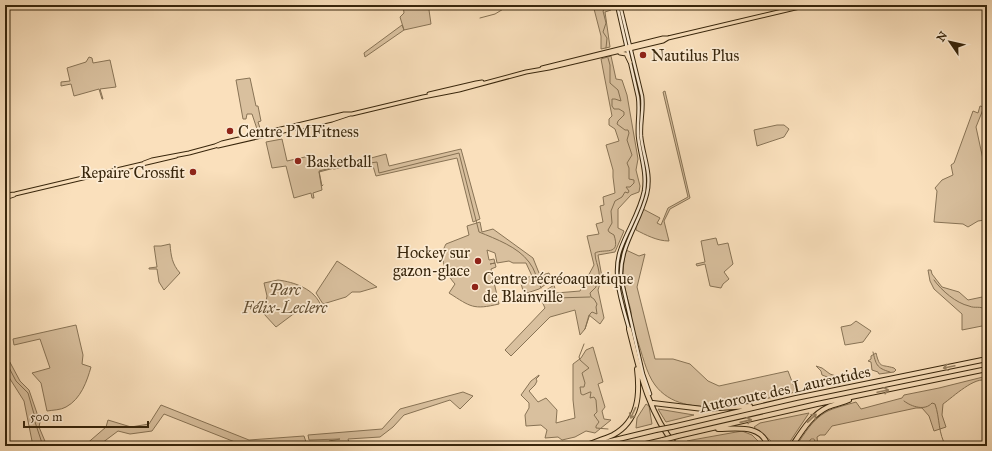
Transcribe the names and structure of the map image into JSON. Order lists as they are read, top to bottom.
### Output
{
  "streets": {
    "highway": ["Autoroute des Laurentides"]
  },
  "parks": ["Parc Félix-Leclerc"],
  "places": [
    "Nautilus Plus",
    "Centre PMFitness",
    "Basketball",
    "Repaire Crossfit",
    "Hockey sur gazon-glace",
    "Centre récréoaquatique de Blainville"
  ],
  "scale_bar": "500 m",
  "north": "top left"
}
